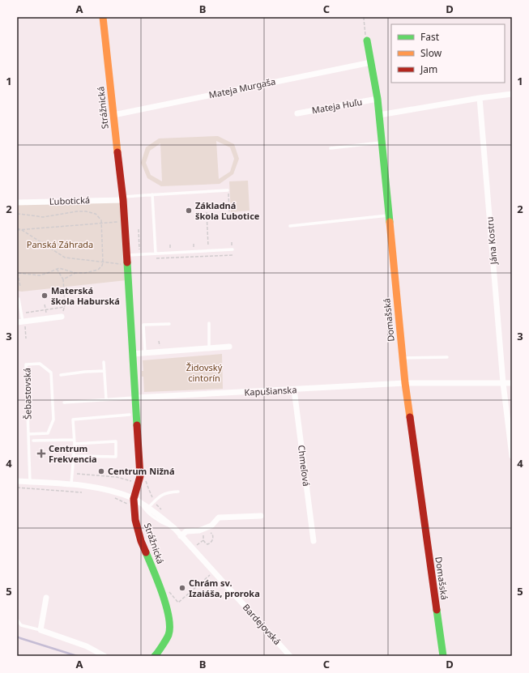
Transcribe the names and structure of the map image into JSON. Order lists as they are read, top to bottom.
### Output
{
  "streets": {
    "street": [
      "Mateja Murgaša",
      "Mateja Huľu",
      "Strážnická",
      "Ľubotická",
      "Jána Kostru",
      "Domašská",
      "Kapušianska",
      "Chmeľová",
      "Bardejovská"
    ],
    "lane": ["Šebastovská"]
  },
  "crossings": [
    ["Mateja Murgaša", "Strážnická"],
    ["Mateja Murgaša", "Domašská"],
    ["Mateja Huľu", "Domašská"],
    ["Strážnická", "Ľubotická"],
    ["Strážnická", "Kapušianska"],
    ["Strážnická", "Bardejovská"],
    ["Domašská", "Kapušianska"],
    ["Kapušianska", "Chmeľová"]
  ],
  "parks": ["Panská Záhrada", "Židovský cintorín"],
  "places": {
    "other": [
      "Základná škola Ľubotice",
      "Materská škola Haburská",
      "Centrum Nižná",
      "Chrám sv. Izaiáša, proroka"
    ],
    "health": ["Centrum Frekvencia"]
  },
  "legend": ["Fast", "Slow", "Jam"],
  "grid": {
    "columns": [
      "A",
      "B",
      "C",
      "D"
    ],
    "rows": [
      "1",
      "2",
      "3",
      "4",
      "5"
    ]
  }
}
